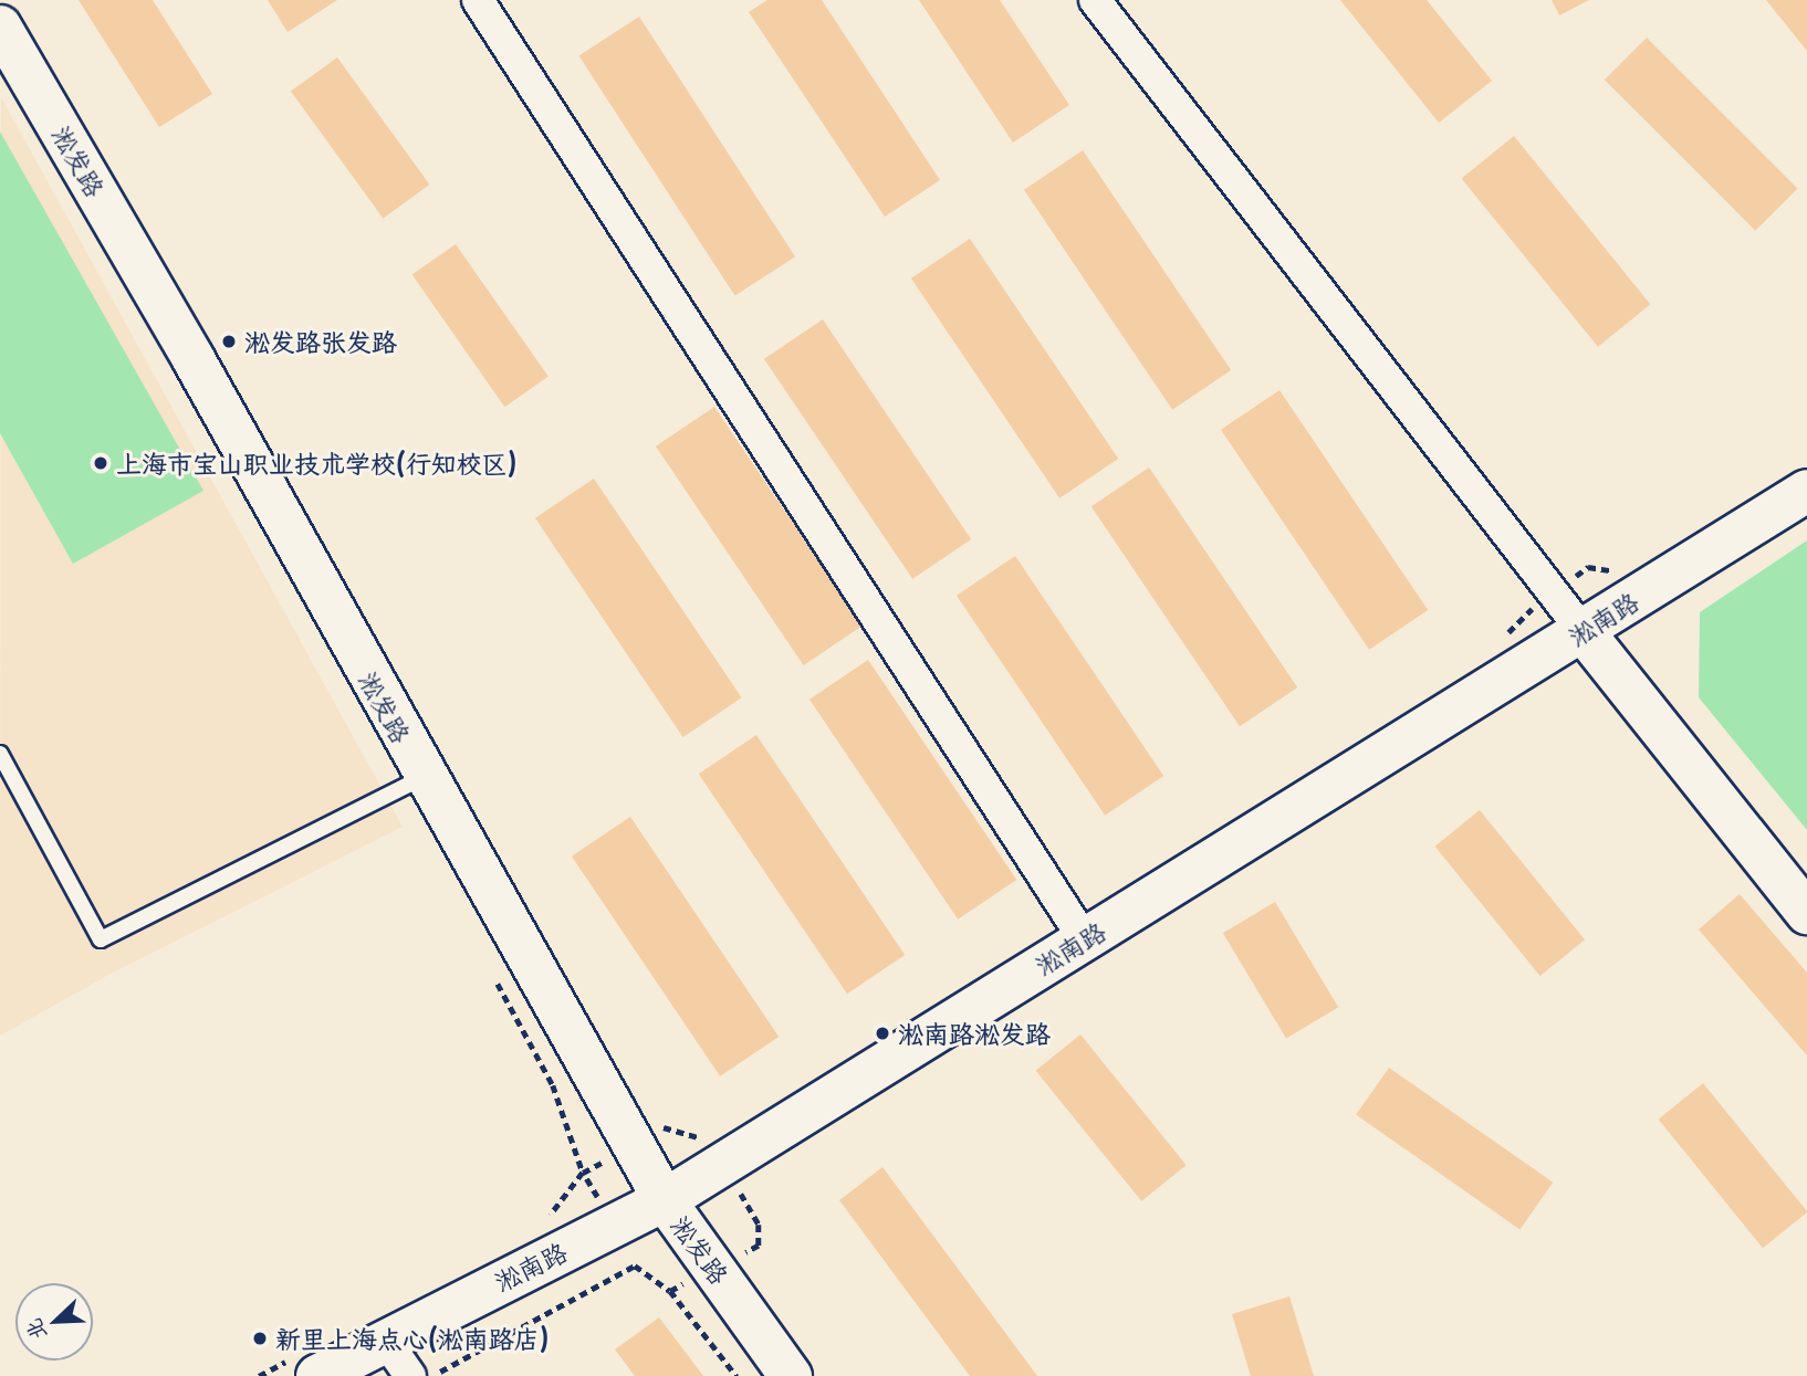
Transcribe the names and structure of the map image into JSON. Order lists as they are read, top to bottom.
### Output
{
  "streets": {
    "street": ["淞发路", "淞南路"]
  },
  "crossings": [
    ["淞发路", "淞南路"]
  ],
  "places": [
    "淞发路张发路",
    "上海市宝山职业技术学校(行知校区)",
    "淞南路淞发路",
    "新里上海点心(淞南路店)"
  ],
  "north": "bottom left"
}
